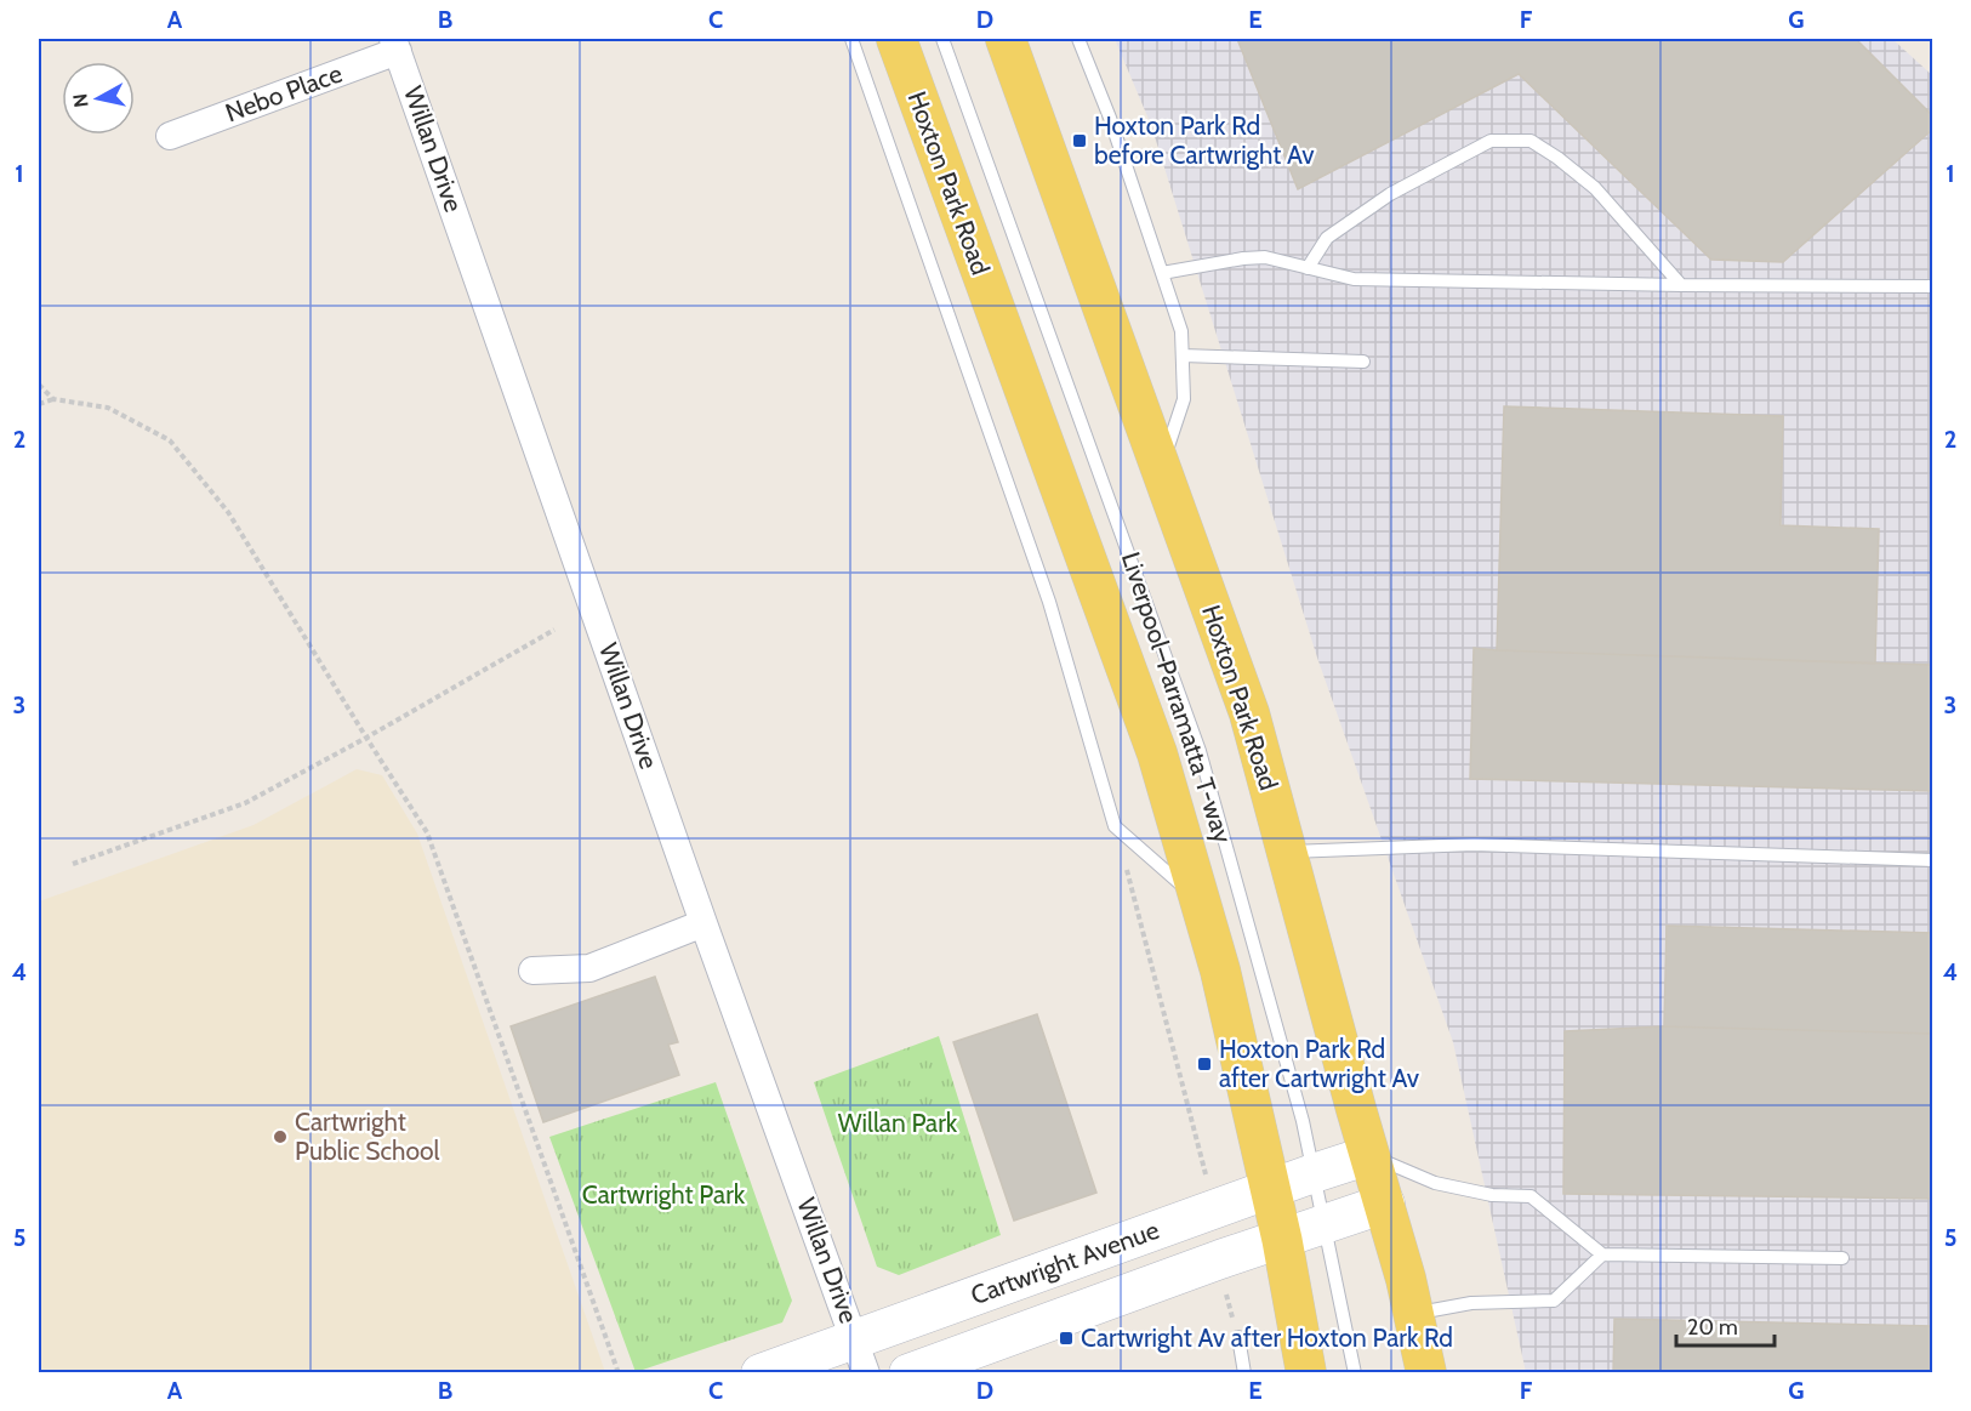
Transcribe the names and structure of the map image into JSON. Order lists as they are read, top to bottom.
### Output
{
  "streets": {
    "main road": ["Hoxton Park Road"],
    "street": ["Nebo Place", "Willan Drive", "Cartwright Avenue"],
    "lane": ["Liverpool–Parramatta T-way"]
  },
  "crossings": [
    ["Nebo Place", "Willan Drive"],
    ["Willan Drive", "Cartwright Avenue"],
    ["Hoxton Park Road", "Cartwright Avenue"],
    ["Liverpool–Parramatta T-way", "Cartwright Avenue"]
  ],
  "parks": ["Willan Park", "Cartwright Park"],
  "places": {
    "transit": ["Hoxton Park Rd before Cartwright Av", "Hoxton Park Rd after Cartwright Av", "Cartwright Av after Hoxton Park Rd"],
    "other": ["Cartwright Public School"]
  },
  "scale_bar": "20 m",
  "north": "left",
  "grid": {
    "columns": [
      "A",
      "B",
      "C",
      "D",
      "E",
      "F",
      "G"
    ],
    "rows": [
      "1",
      "2",
      "3",
      "4",
      "5"
    ]
  }
}
